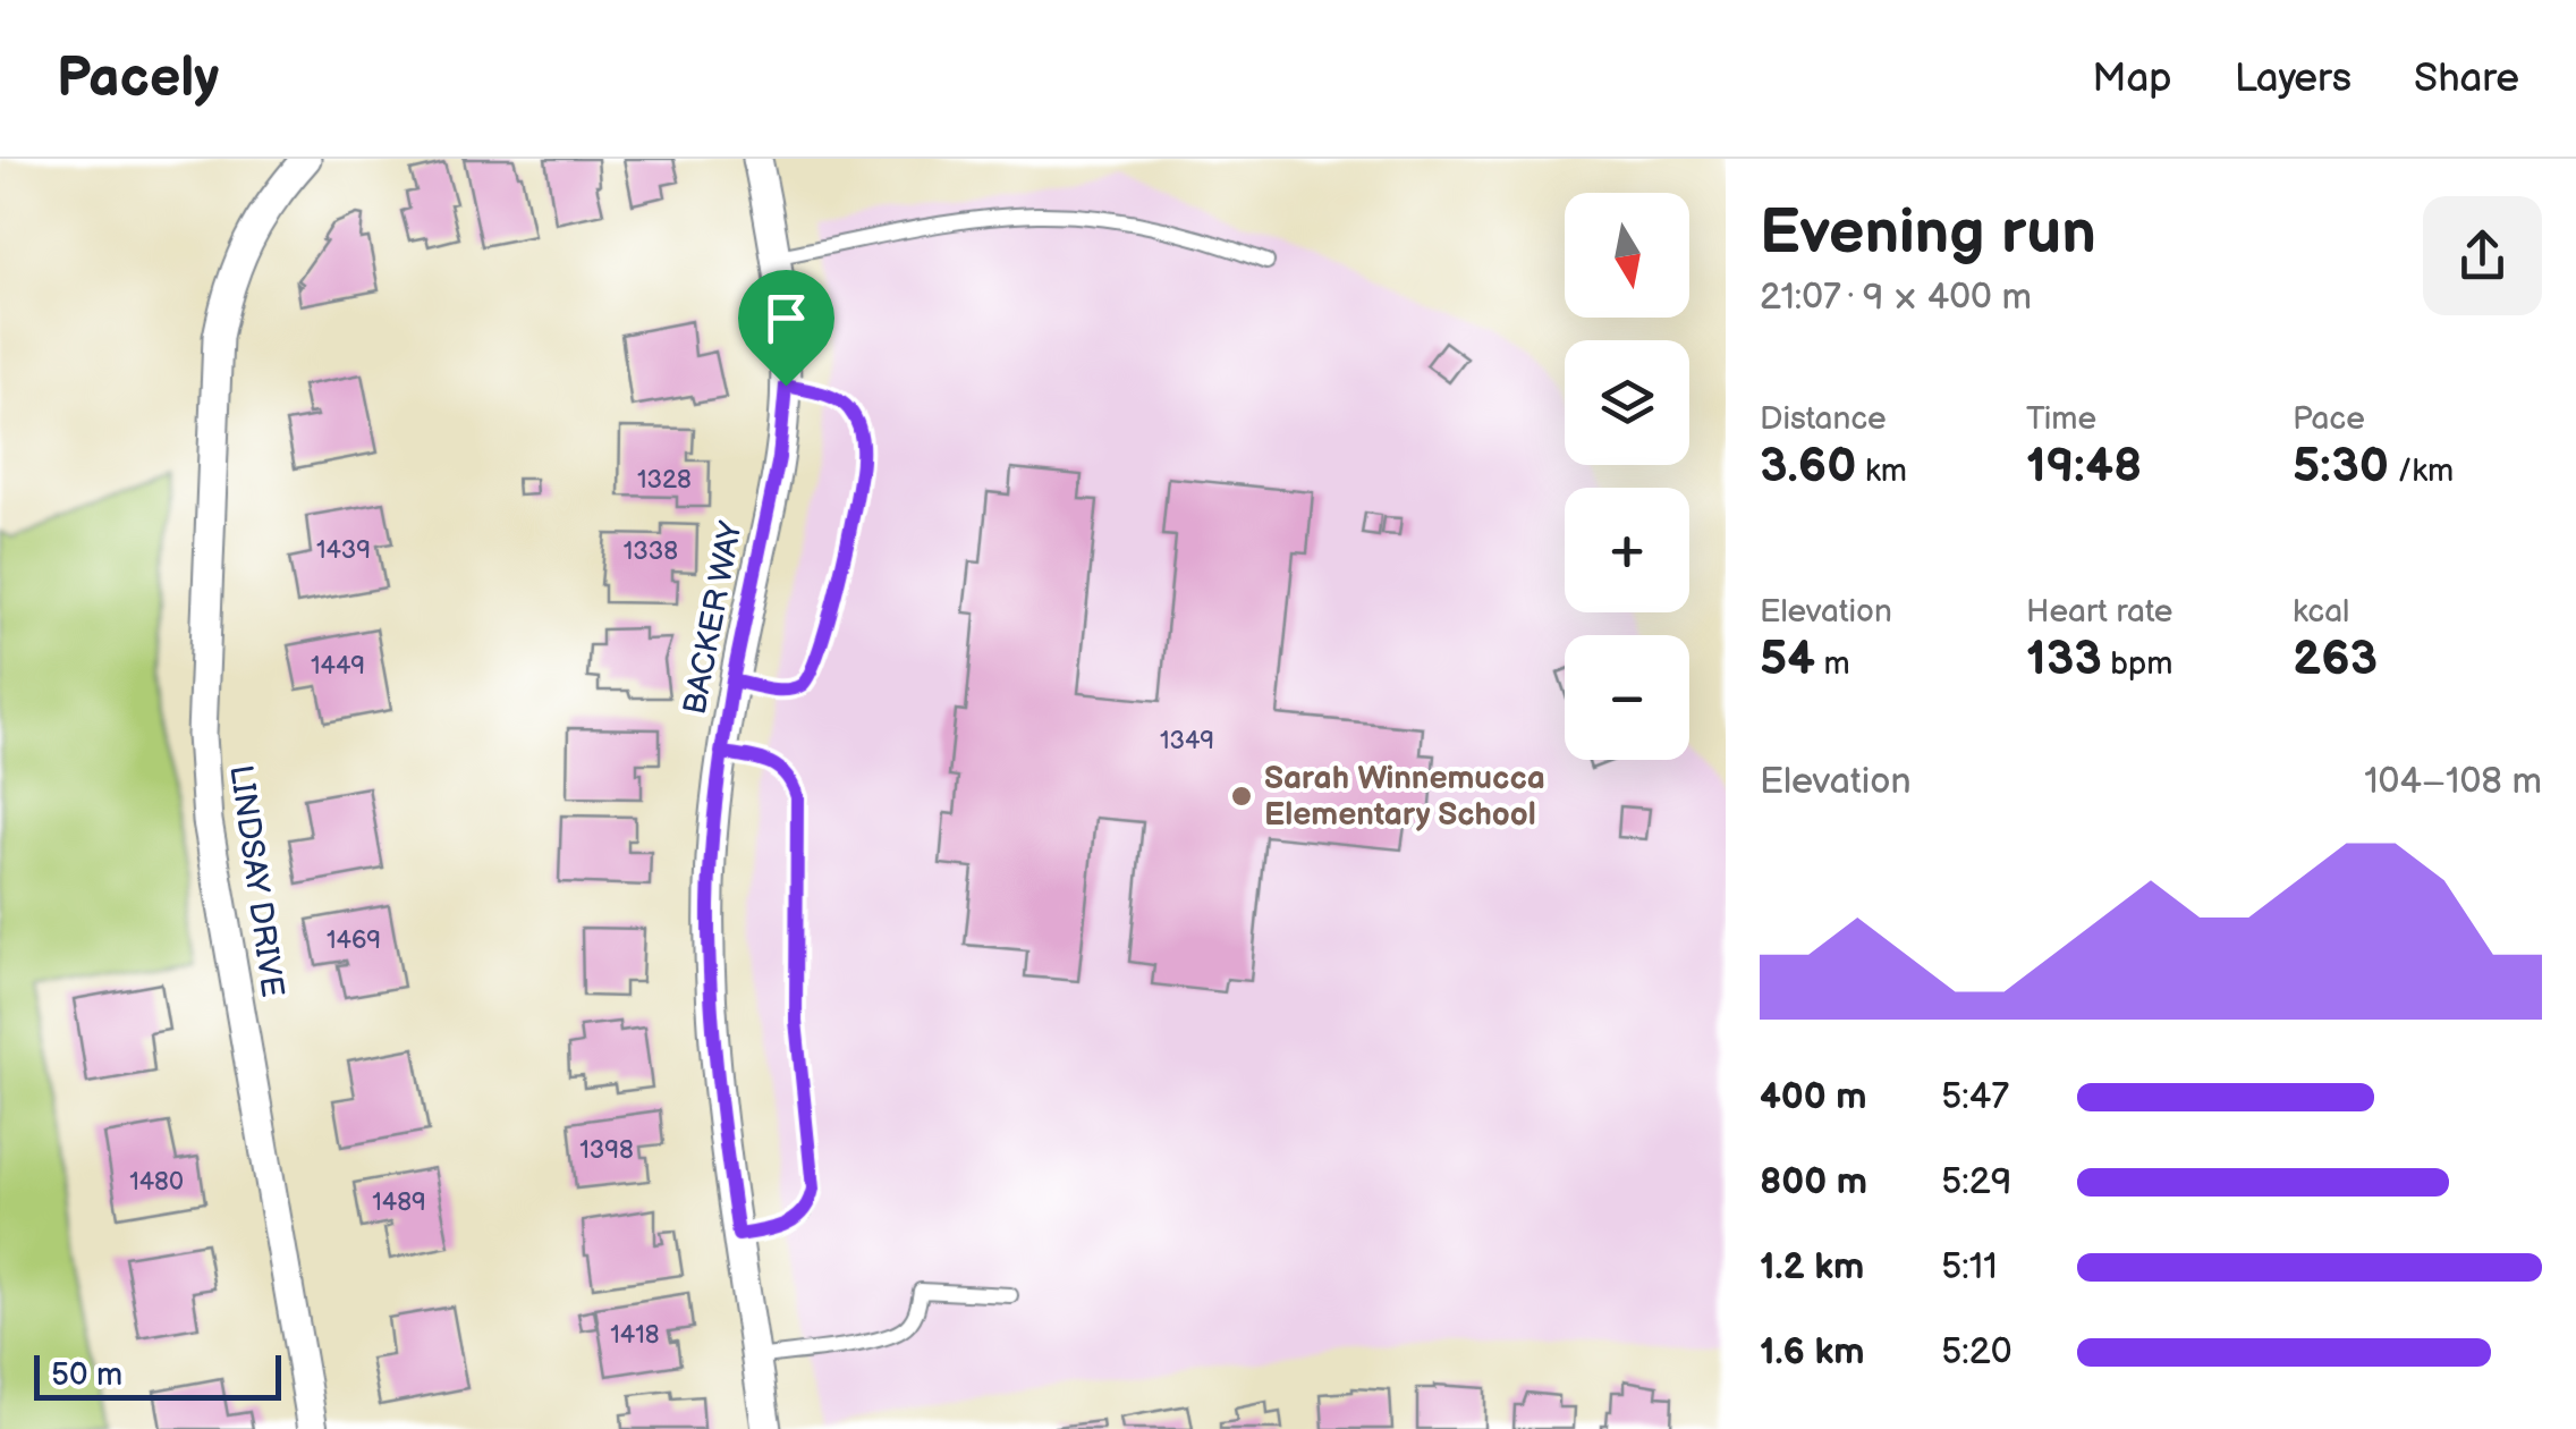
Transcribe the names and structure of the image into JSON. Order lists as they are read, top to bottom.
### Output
{
  "streets": {
    "street": ["BACKER WAY", "LINDSAY DRIVE"]
  },
  "places": ["Sarah Winnemucca Elementary School"],
  "house_numbers": [
    "1328",
    "1439",
    "1338",
    "1449",
    "1349",
    "1469",
    "1398",
    "1480",
    "1489",
    "1418"
  ],
  "scale_bar": "50 m",
  "north": "bottom",
  "page": {
    "header": "Pacely",
    "nav": ["Map", "Layers", "Share"],
    "heading": ["Evening run", "21:07 · 9 × 400 m"],
    "map_buttons": ["+", "−"],
    "stats": [
      ["Distance", "3.60 km"],
      ["Time", "19:48"],
      ["Pace", "5:30 /km"],
      ["Elevation", "54 m"],
      ["Heart rate", "133 bpm"],
      ["kcal", "263"]
    ],
    "chart": ["Elevation", "104–108 m"],
    "list": [
      {
        "name": "400 m",
        "note": "5:47"
      },
      {
        "name": "800 m",
        "note": "5:29"
      },
      {
        "name": "1.2 km",
        "note": "5:11"
      },
      {
        "name": "1.6 km",
        "note": "5:20"
      }
    ],
    "scale": "50 m"
  }
}
